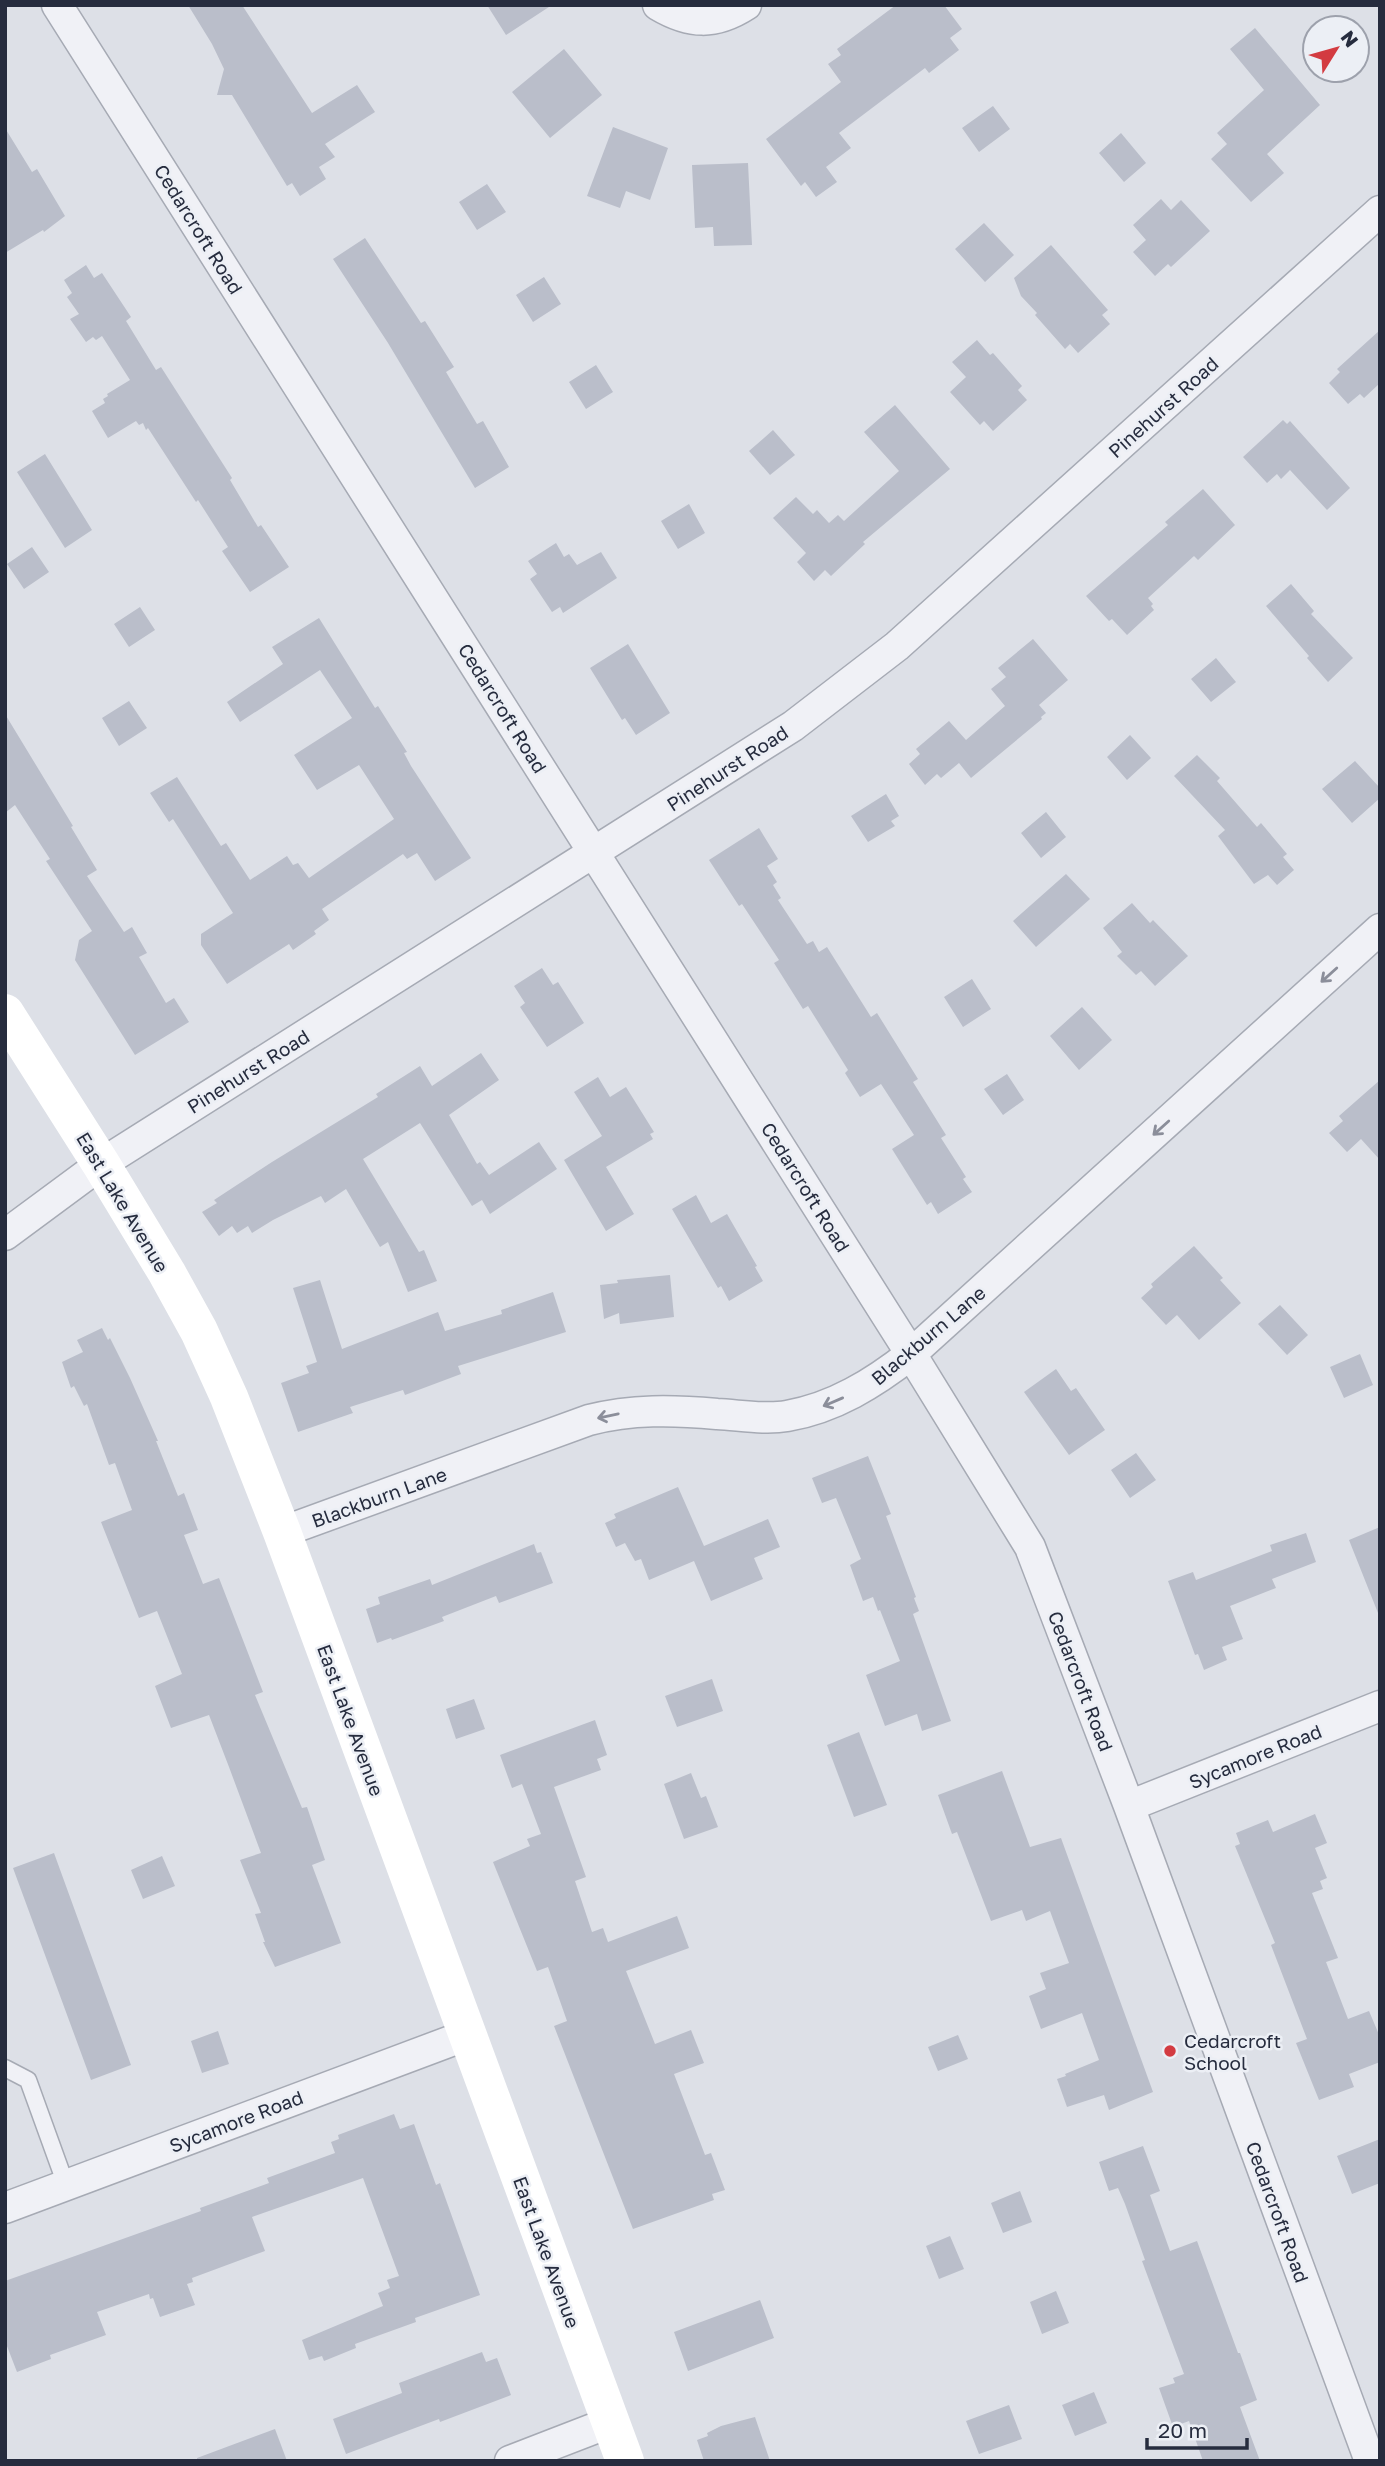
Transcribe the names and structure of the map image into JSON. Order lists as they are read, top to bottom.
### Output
{
  "streets": {
    "street": [
      "Cedarcroft Road",
      "Pinehurst Road",
      "East Lake Avenue",
      "Blackburn Lane",
      "Sycamore Road"
    ]
  },
  "crossings": [
    ["Cedarcroft Road", "Pinehurst Road"],
    ["Cedarcroft Road", "Blackburn Lane"],
    ["Cedarcroft Road", "Sycamore Road"],
    ["Pinehurst Road", "East Lake Avenue"],
    ["East Lake Avenue", "Blackburn Lane"],
    ["East Lake Avenue", "Sycamore Road"]
  ],
  "one_way": ["Blackburn Lane"],
  "places": ["Cedarcroft School"],
  "scale_bar": "20 m",
  "north": "top right"
}
